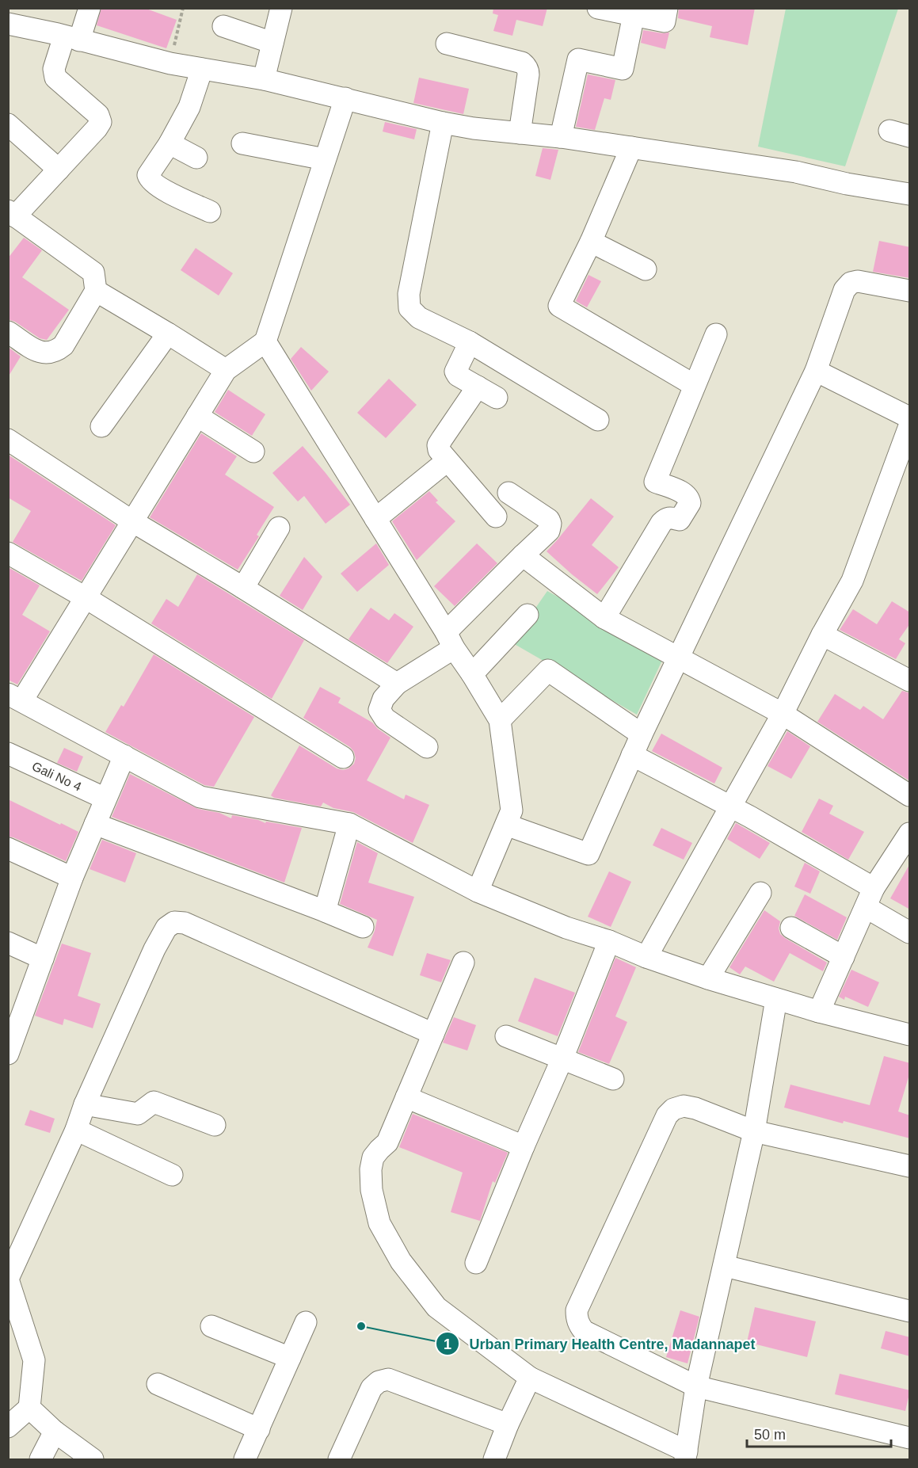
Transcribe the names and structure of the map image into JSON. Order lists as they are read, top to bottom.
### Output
{
  "streets": {
    "street": ["Gali No 4"]
  },
  "places": ["Urban Primary Health Centre, Madannapet"],
  "scale_bar": "50 m"
}
